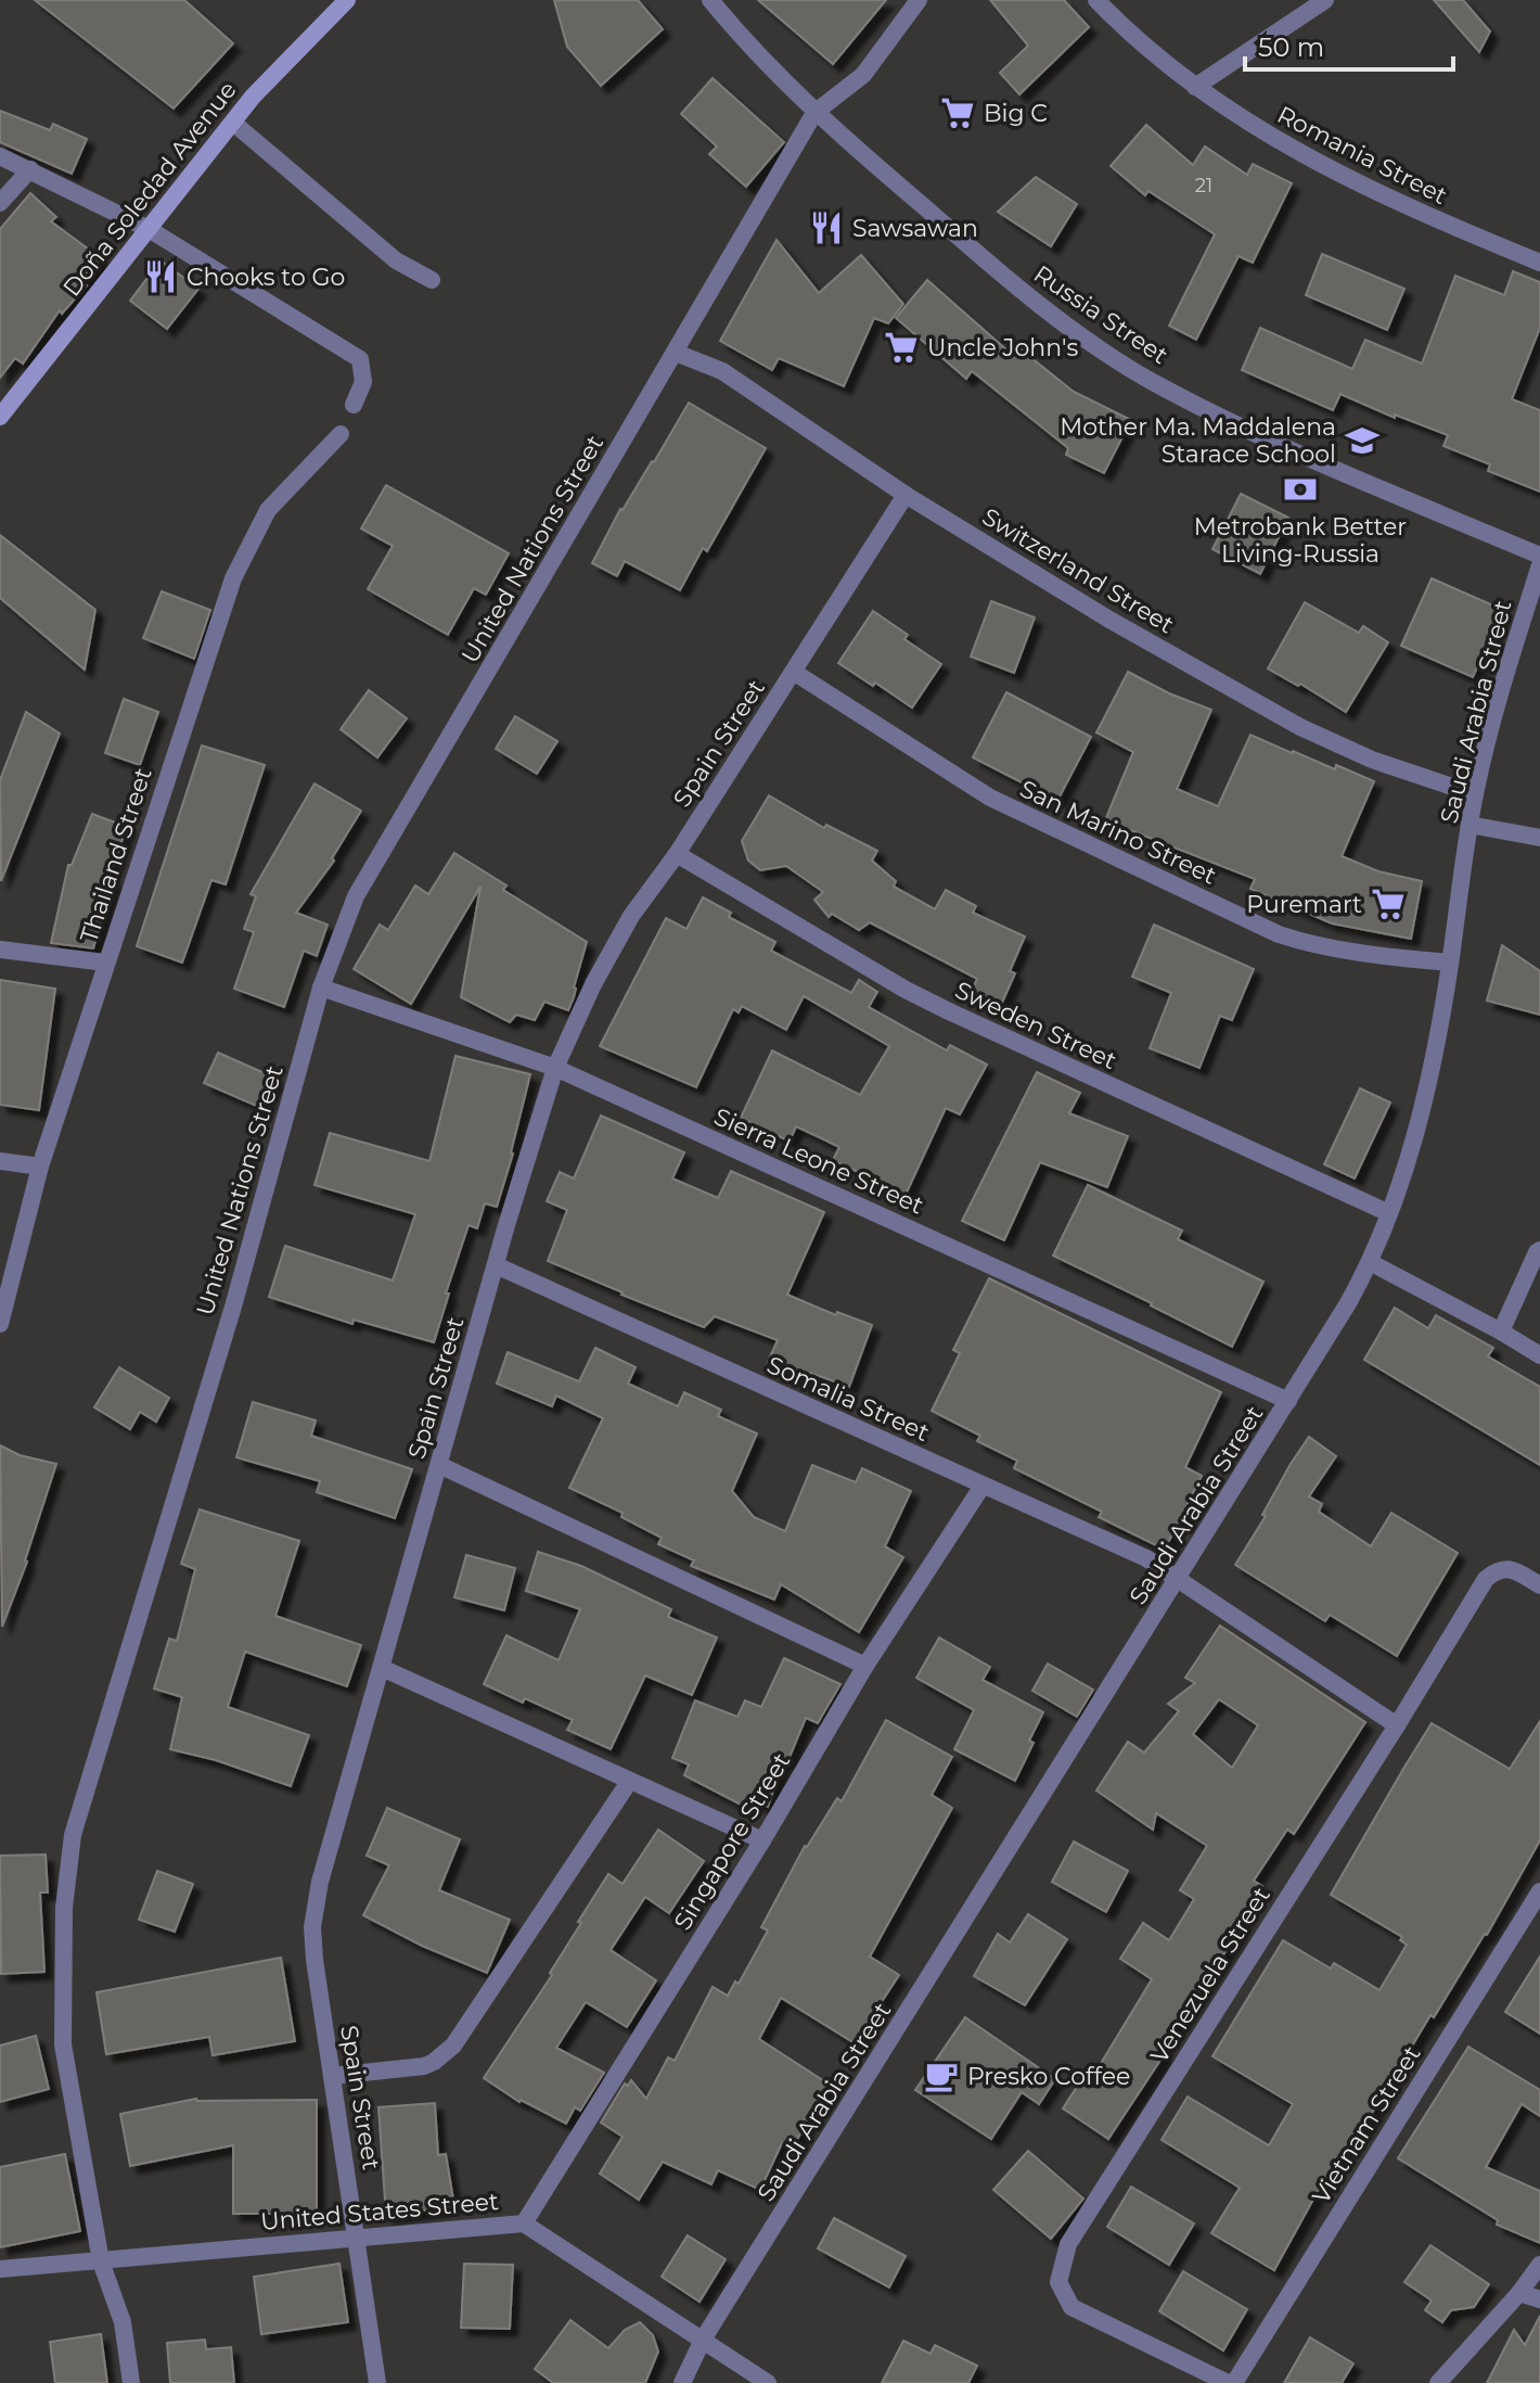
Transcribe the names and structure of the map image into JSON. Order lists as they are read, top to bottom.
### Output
{
  "streets": {
    "main road": ["Doña Soledad Avenue"],
    "street": [
      "Romania Street",
      "Russia Street",
      "United Nations Street",
      "Switzerland Street",
      "Saudi Arabia Street",
      "Spain Street",
      "San Marino Street",
      "Thailand Street",
      "Sweden Street",
      "Sierra Leone Street",
      "Somalia Street",
      "Singapore Street",
      "Venezuela Street",
      "Vietnam Street",
      "United States Street"
    ]
  },
  "crossings": [
    ["Russia Street", "United Nations Street"],
    ["United Nations Street", "Switzerland Street"],
    ["United Nations Street", "Sierra Leone Street"],
    ["United Nations Street", "United States Street"],
    ["Switzerland Street", "Saudi Arabia Street"],
    ["Switzerland Street", "Spain Street"],
    ["Saudi Arabia Street", "San Marino Street"],
    ["Saudi Arabia Street", "Sweden Street"],
    ["Saudi Arabia Street", "Sierra Leone Street"],
    ["Saudi Arabia Street", "Somalia Street"],
    ["Saudi Arabia Street", "United States Street"],
    ["Spain Street", "San Marino Street"],
    ["Spain Street", "Sweden Street"],
    ["Spain Street", "Sierra Leone Street"],
    ["Spain Street", "Somalia Street"],
    ["Spain Street", "United States Street"],
    ["Somalia Street", "Singapore Street"],
    ["Somalia Street", "Venezuela Street"],
    ["Singapore Street", "United States Street"],
    ["Venezuela Street", "Vietnam Street"]
  ],
  "places": {
    "supermarket": ["Big C", "Uncle John's", "Puremart"],
    "restaurant": ["Sawsawan", "Chooks to Go"],
    "school or university": ["Mother Ma. Maddalena Starace School"],
    "bank": ["Metrobank Better Living-Russia"],
    "cafe": ["Presko Coffee"]
  },
  "house_numbers": ["21"],
  "scale_bar": "50 m"
}
